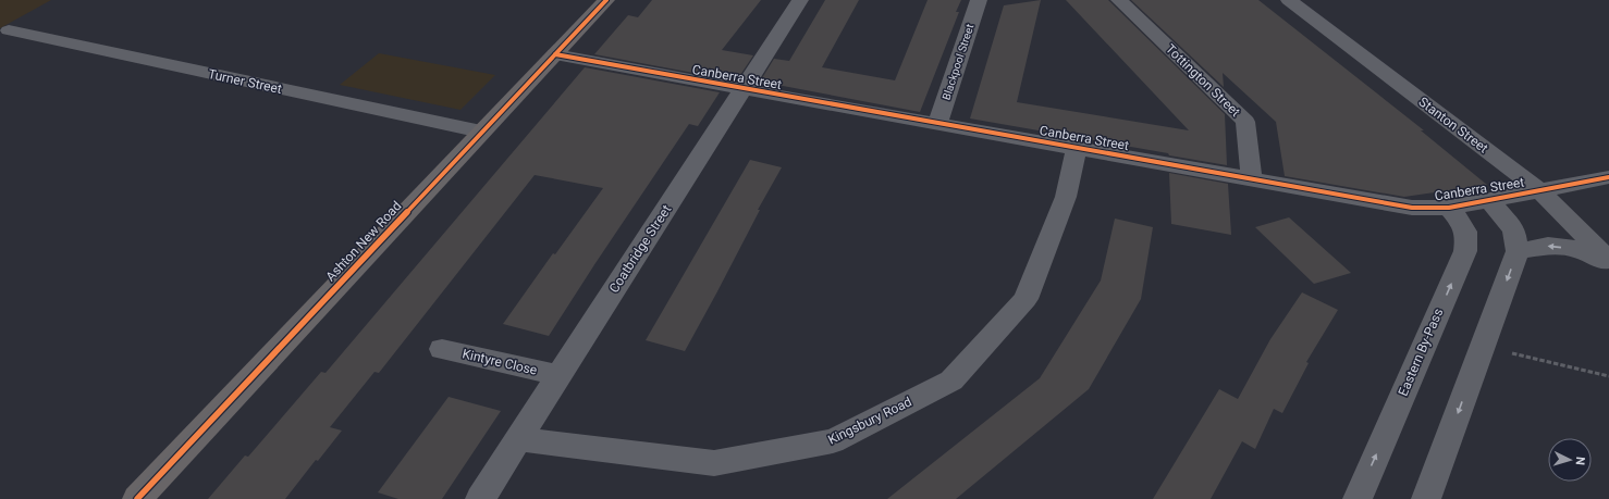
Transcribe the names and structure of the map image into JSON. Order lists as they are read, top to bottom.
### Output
{
  "streets": {
    "main road": ["Ashton New Road"],
    "street": [
      "Blackpool Street",
      "Canberra Street",
      "Tottington Street",
      "Turner Street",
      "Stanton Street",
      "Coatbridge Street",
      "Eastern By-Pass",
      "Kintyre Close",
      "Kingsbury Road"
    ]
  },
  "crossings": [
    ["Blackpool Street", "Canberra Street"],
    ["Canberra Street", "Tottington Street"],
    ["Canberra Street", "Stanton Street"],
    ["Canberra Street", "Ashton New Road"],
    ["Canberra Street", "Coatbridge Street"],
    ["Canberra Street", "Eastern By-Pass"],
    ["Canberra Street", "Kingsbury Road"],
    ["Turner Street", "Ashton New Road"],
    ["Coatbridge Street", "Kintyre Close"],
    ["Coatbridge Street", "Kingsbury Road"]
  ],
  "north": "right"
}
